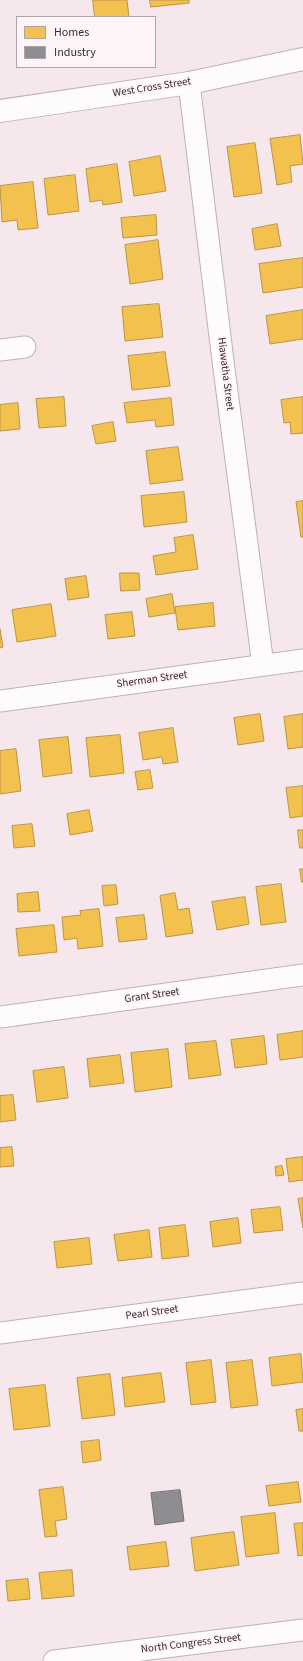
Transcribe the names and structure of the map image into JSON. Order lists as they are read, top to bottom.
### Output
{
  "streets": {
    "main road": ["West Cross Street"],
    "street": [
      "Hiawatha Street",
      "Sherman Street",
      "Grant Street",
      "Pearl Street",
      "North Congress Street"
    ]
  },
  "crossings": [
    ["West Cross Street", "Hiawatha Street"],
    ["Hiawatha Street", "Sherman Street"]
  ],
  "legend": ["Homes", "Industry"]
}
